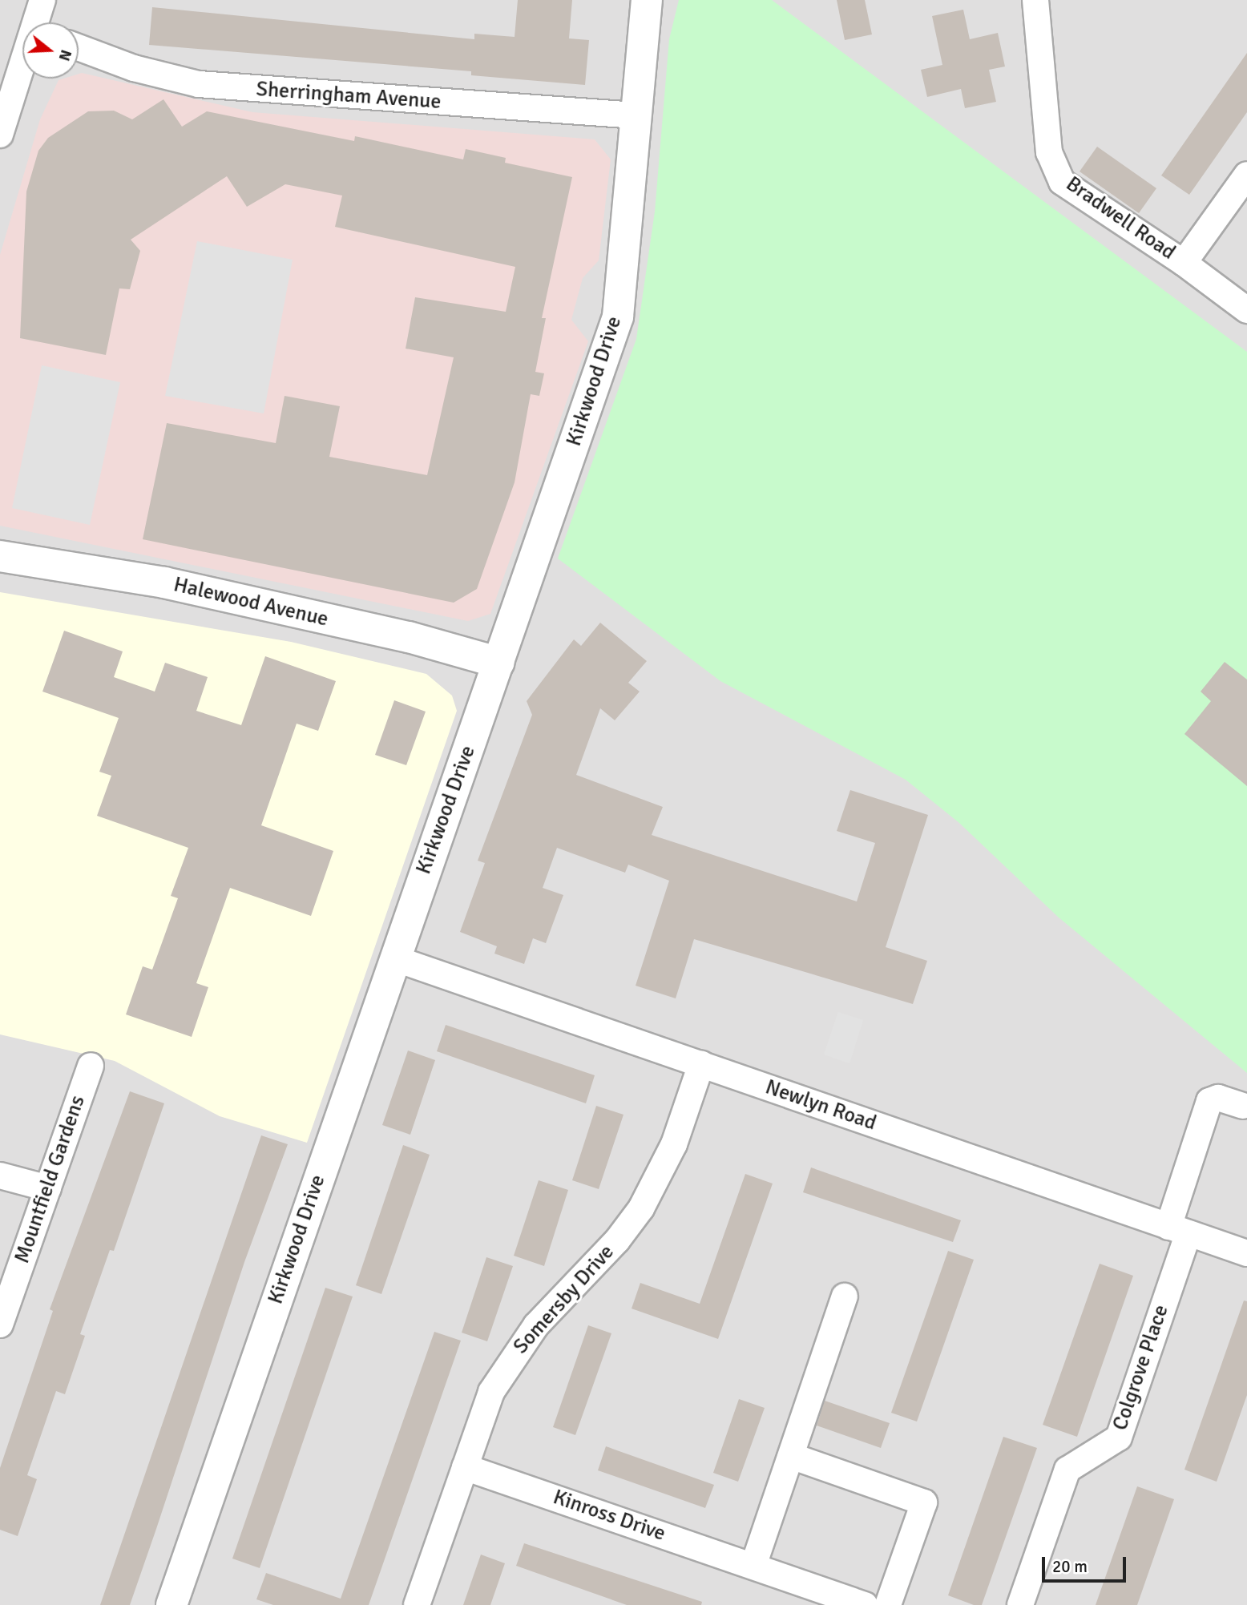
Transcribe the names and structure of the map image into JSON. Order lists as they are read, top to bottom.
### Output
{
  "streets": {
    "street": [
      "Sherringham Avenue",
      "Bradwell Road",
      "Kirkwood Drive",
      "Halewood Avenue",
      "Newlyn Road",
      "Mountfield Gardens",
      "Somersby Drive",
      "Colgrove Place",
      "Kinross Drive"
    ]
  },
  "crossings": [
    ["Sherringham Avenue", "Kirkwood Drive"],
    ["Kirkwood Drive", "Halewood Avenue"],
    ["Kirkwood Drive", "Newlyn Road"],
    ["Newlyn Road", "Somersby Drive"],
    ["Newlyn Road", "Colgrove Place"],
    ["Somersby Drive", "Kinross Drive"]
  ],
  "scale_bar": "20 m",
  "north": "right"
}
